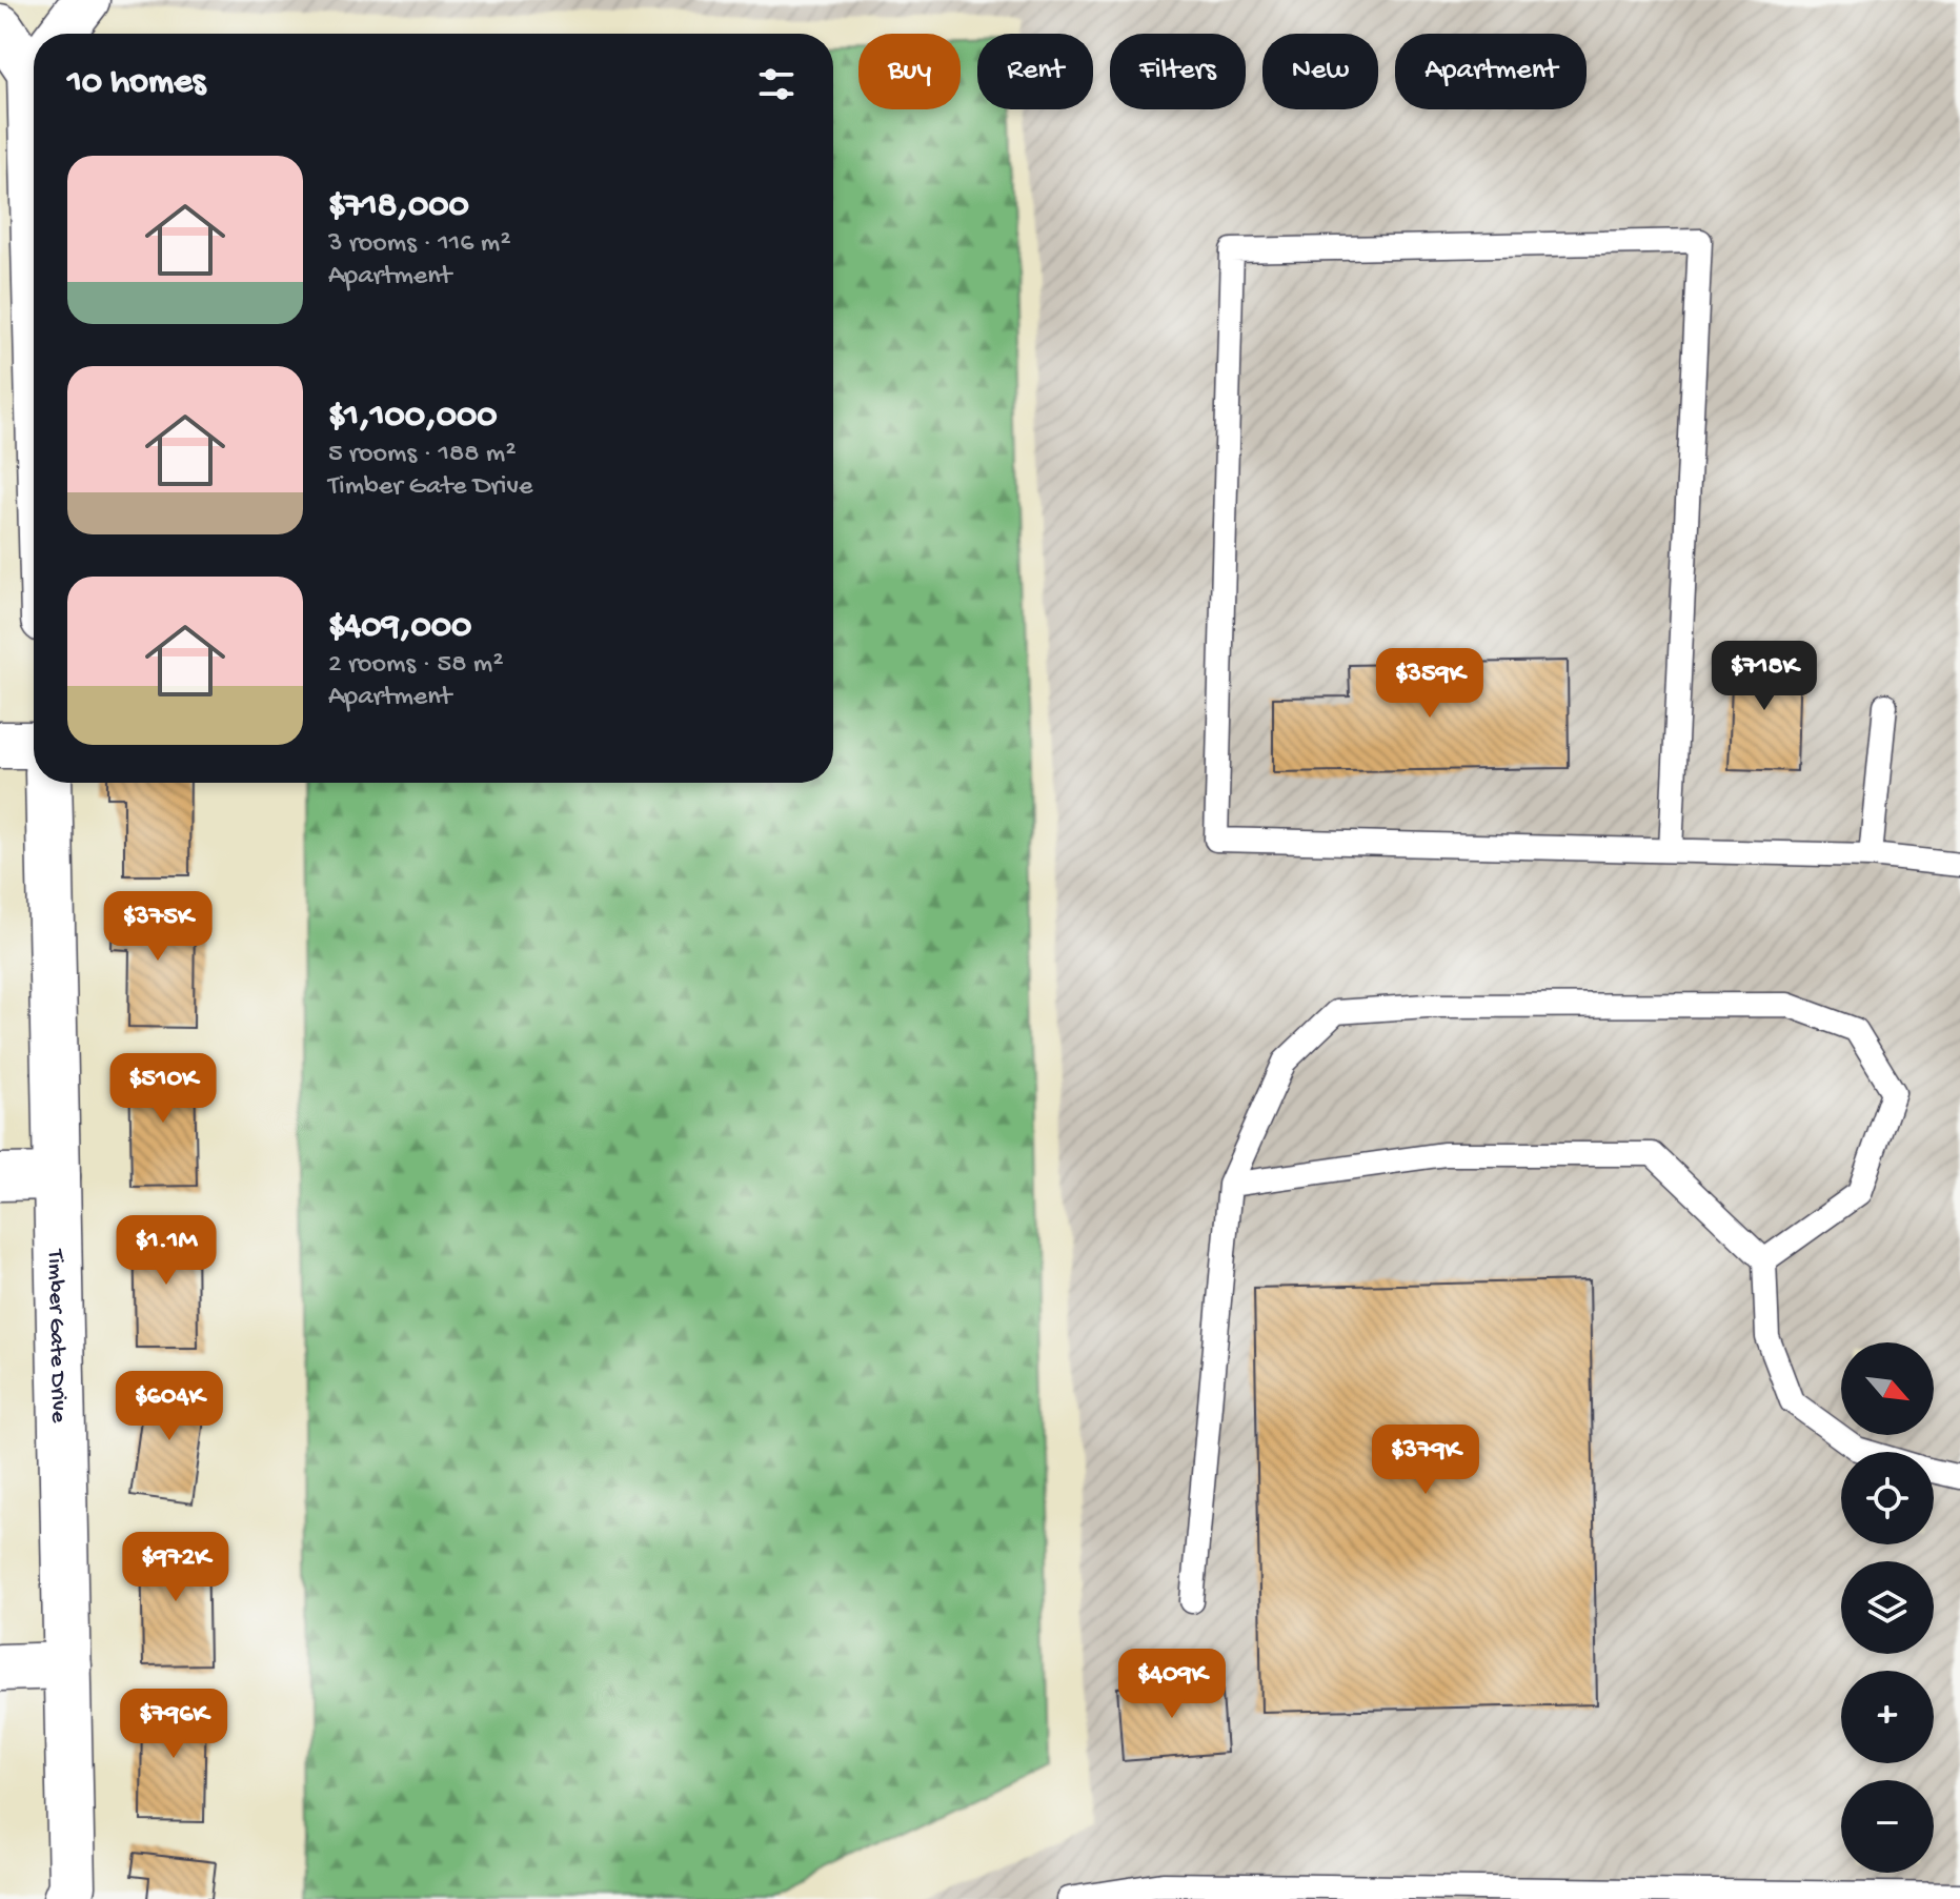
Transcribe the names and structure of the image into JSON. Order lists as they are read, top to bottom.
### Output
{
  "streets": {
    "street": ["Timber Gate Drive"]
  },
  "north": "bottom right",
  "page": {
    "chip": [
      "Buy",
      "Rent",
      "Filters",
      "New",
      "Apartment"
    ],
    "heading": "10 homes",
    "list": [
      {
        "name": "$718,000",
        "note": "3 rooms · 116 m² · Apartment"
      },
      {
        "name": "$1,100,000",
        "note": "5 rooms · 188 m² · Timber Gate Drive"
      },
      {
        "name": "$409,000",
        "note": "2 rooms · 58 m² · Apartment"
      }
    ],
    "price": [
      "$718K",
      "$359K",
      "$375K",
      "$510K",
      "$1.1M",
      "$604K",
      "$379K",
      "$972K",
      "$409K",
      "$796K"
    ],
    "map_buttons": ["+", "−"]
  }
}
